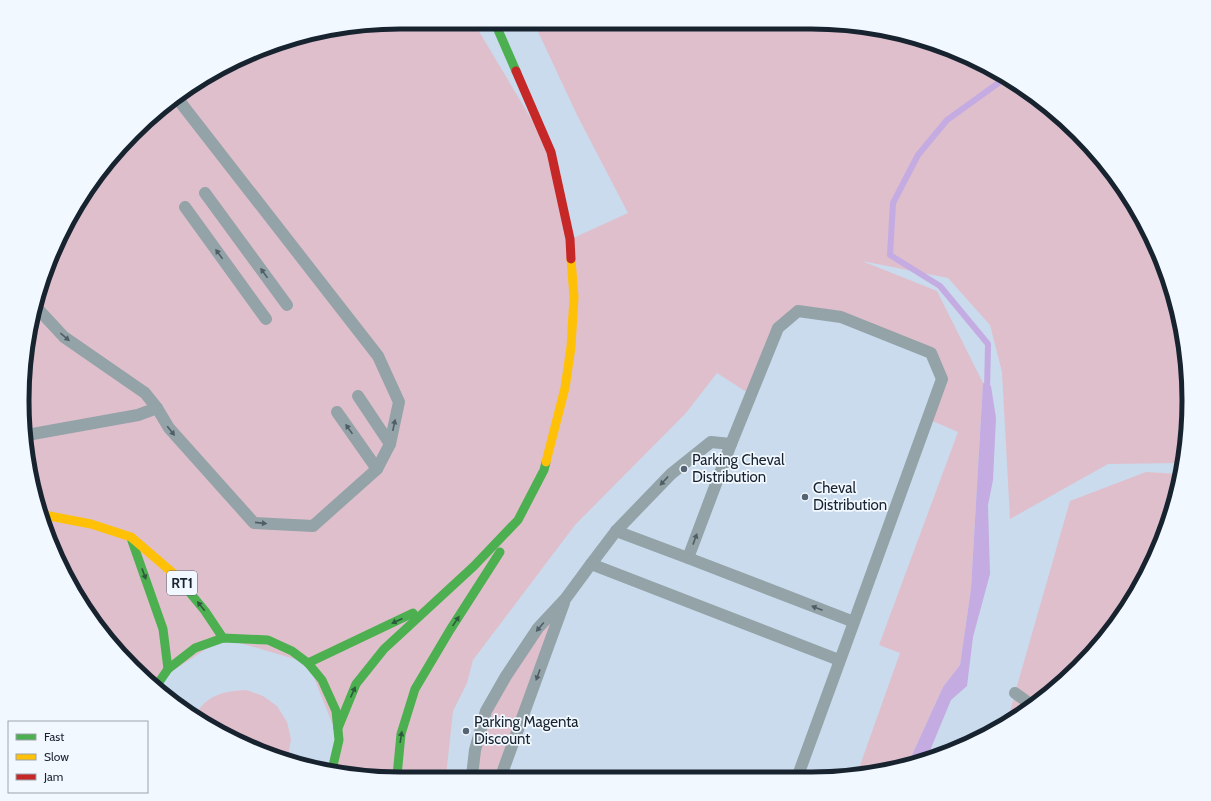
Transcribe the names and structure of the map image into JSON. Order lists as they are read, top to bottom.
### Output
{
  "streets": {
    "main road": ["RT1"]
  },
  "places": ["Parking Cheval Distribution", "Cheval Distribution", "Parking Magenta Discount"],
  "legend": ["Fast", "Slow", "Jam"]
}
